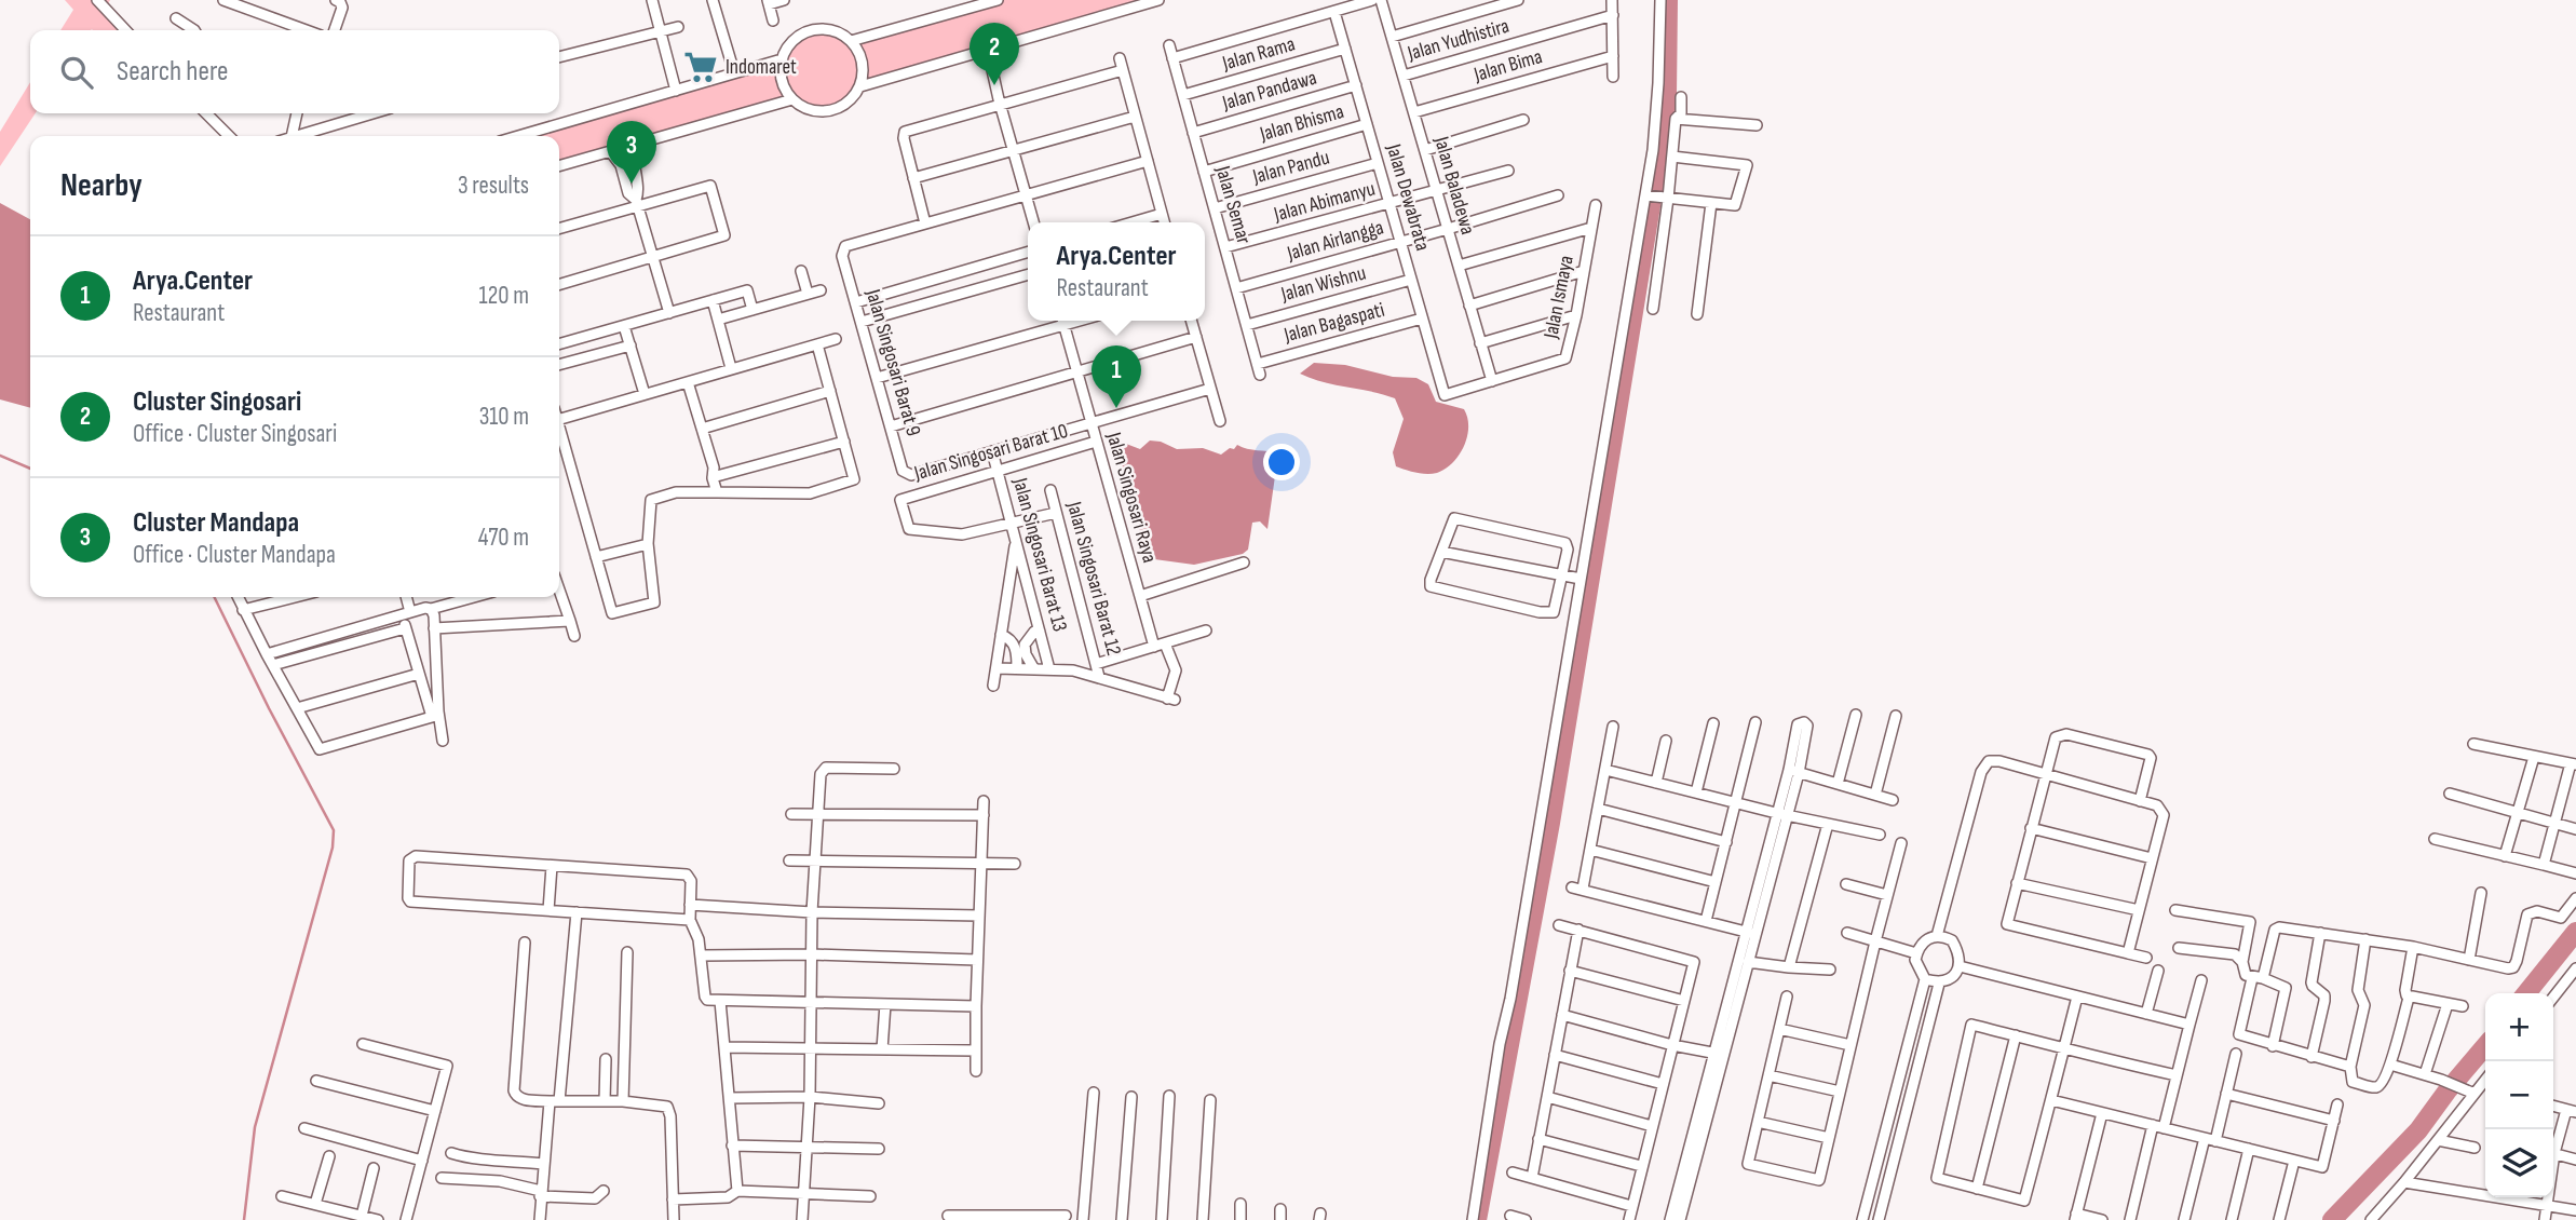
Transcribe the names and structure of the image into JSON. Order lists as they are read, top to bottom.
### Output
{
  "streets": {
    "street": [
      "Jalan Yudhistira",
      "Jalan Rama",
      "Jalan Bima",
      "Jalan Pandawa",
      "Jalan Bhisma",
      "Jalan Pandu",
      "Jalan Baladewa",
      "Jalan Dewabrata",
      "Jalan Abimanyu",
      "Jalan Semar",
      "Jalan Airlangga",
      "Jalan Wishnu",
      "Jalan Ismaya",
      "Jalan Bagaspati",
      "Jalan Singosari Barat 9",
      "Jalan Singosari Barat 10",
      "Jalan Singosari Raya",
      "Jalan Singosari Barat 13",
      "Jalan Singosari Barat 12"
    ]
  },
  "crossings": [
    ["Jalan Yudhistira", "Jalan Baladewa"],
    ["Jalan Rama", "Jalan Dewabrata"],
    ["Jalan Rama", "Jalan Semar"],
    ["Jalan Bima", "Jalan Baladewa"],
    ["Jalan Pandawa", "Jalan Dewabrata"],
    ["Jalan Pandawa", "Jalan Semar"],
    ["Jalan Bhisma", "Jalan Dewabrata"],
    ["Jalan Bhisma", "Jalan Semar"],
    ["Jalan Pandu", "Jalan Dewabrata"],
    ["Jalan Pandu", "Jalan Semar"],
    ["Jalan Baladewa", "Jalan Abimanyu"],
    ["Jalan Baladewa", "Jalan Airlangga"],
    ["Jalan Baladewa", "Jalan Ismaya"],
    ["Jalan Dewabrata", "Jalan Abimanyu"],
    ["Jalan Dewabrata", "Jalan Airlangga"],
    ["Jalan Dewabrata", "Jalan Wishnu"],
    ["Jalan Dewabrata", "Jalan Ismaya"],
    ["Jalan Dewabrata", "Jalan Bagaspati"],
    ["Jalan Abimanyu", "Jalan Semar"],
    ["Jalan Semar", "Jalan Airlangga"],
    ["Jalan Semar", "Jalan Wishnu"],
    ["Jalan Semar", "Jalan Bagaspati"],
    ["Jalan Singosari Barat 9", "Jalan Singosari Barat 13"],
    ["Jalan Singosari Barat 10", "Jalan Singosari Raya"],
    ["Jalan Singosari Barat 10", "Jalan Singosari Barat 13"]
  ],
  "places": {
    "supermarket": ["Indomaret"]
  },
  "page": {
    "pins": ["2", "3", "1"],
    "search": "Search here",
    "heading": ["Nearby", "3 results"],
    "popup": ["Arya.Center", "Restaurant"],
    "list": [
      {
        "mark": "1",
        "name": "Arya.Center",
        "note": "Restaurant",
        "value": "120 m"
      },
      {
        "mark": "2",
        "name": "Cluster Singosari",
        "note": "Office · Cluster Singosari",
        "value": "310 m"
      },
      {
        "mark": "3",
        "name": "Cluster Mandapa",
        "note": "Office · Cluster Mandapa",
        "value": "470 m"
      }
    ],
    "map_buttons": ["+", "−"]
  }
}
